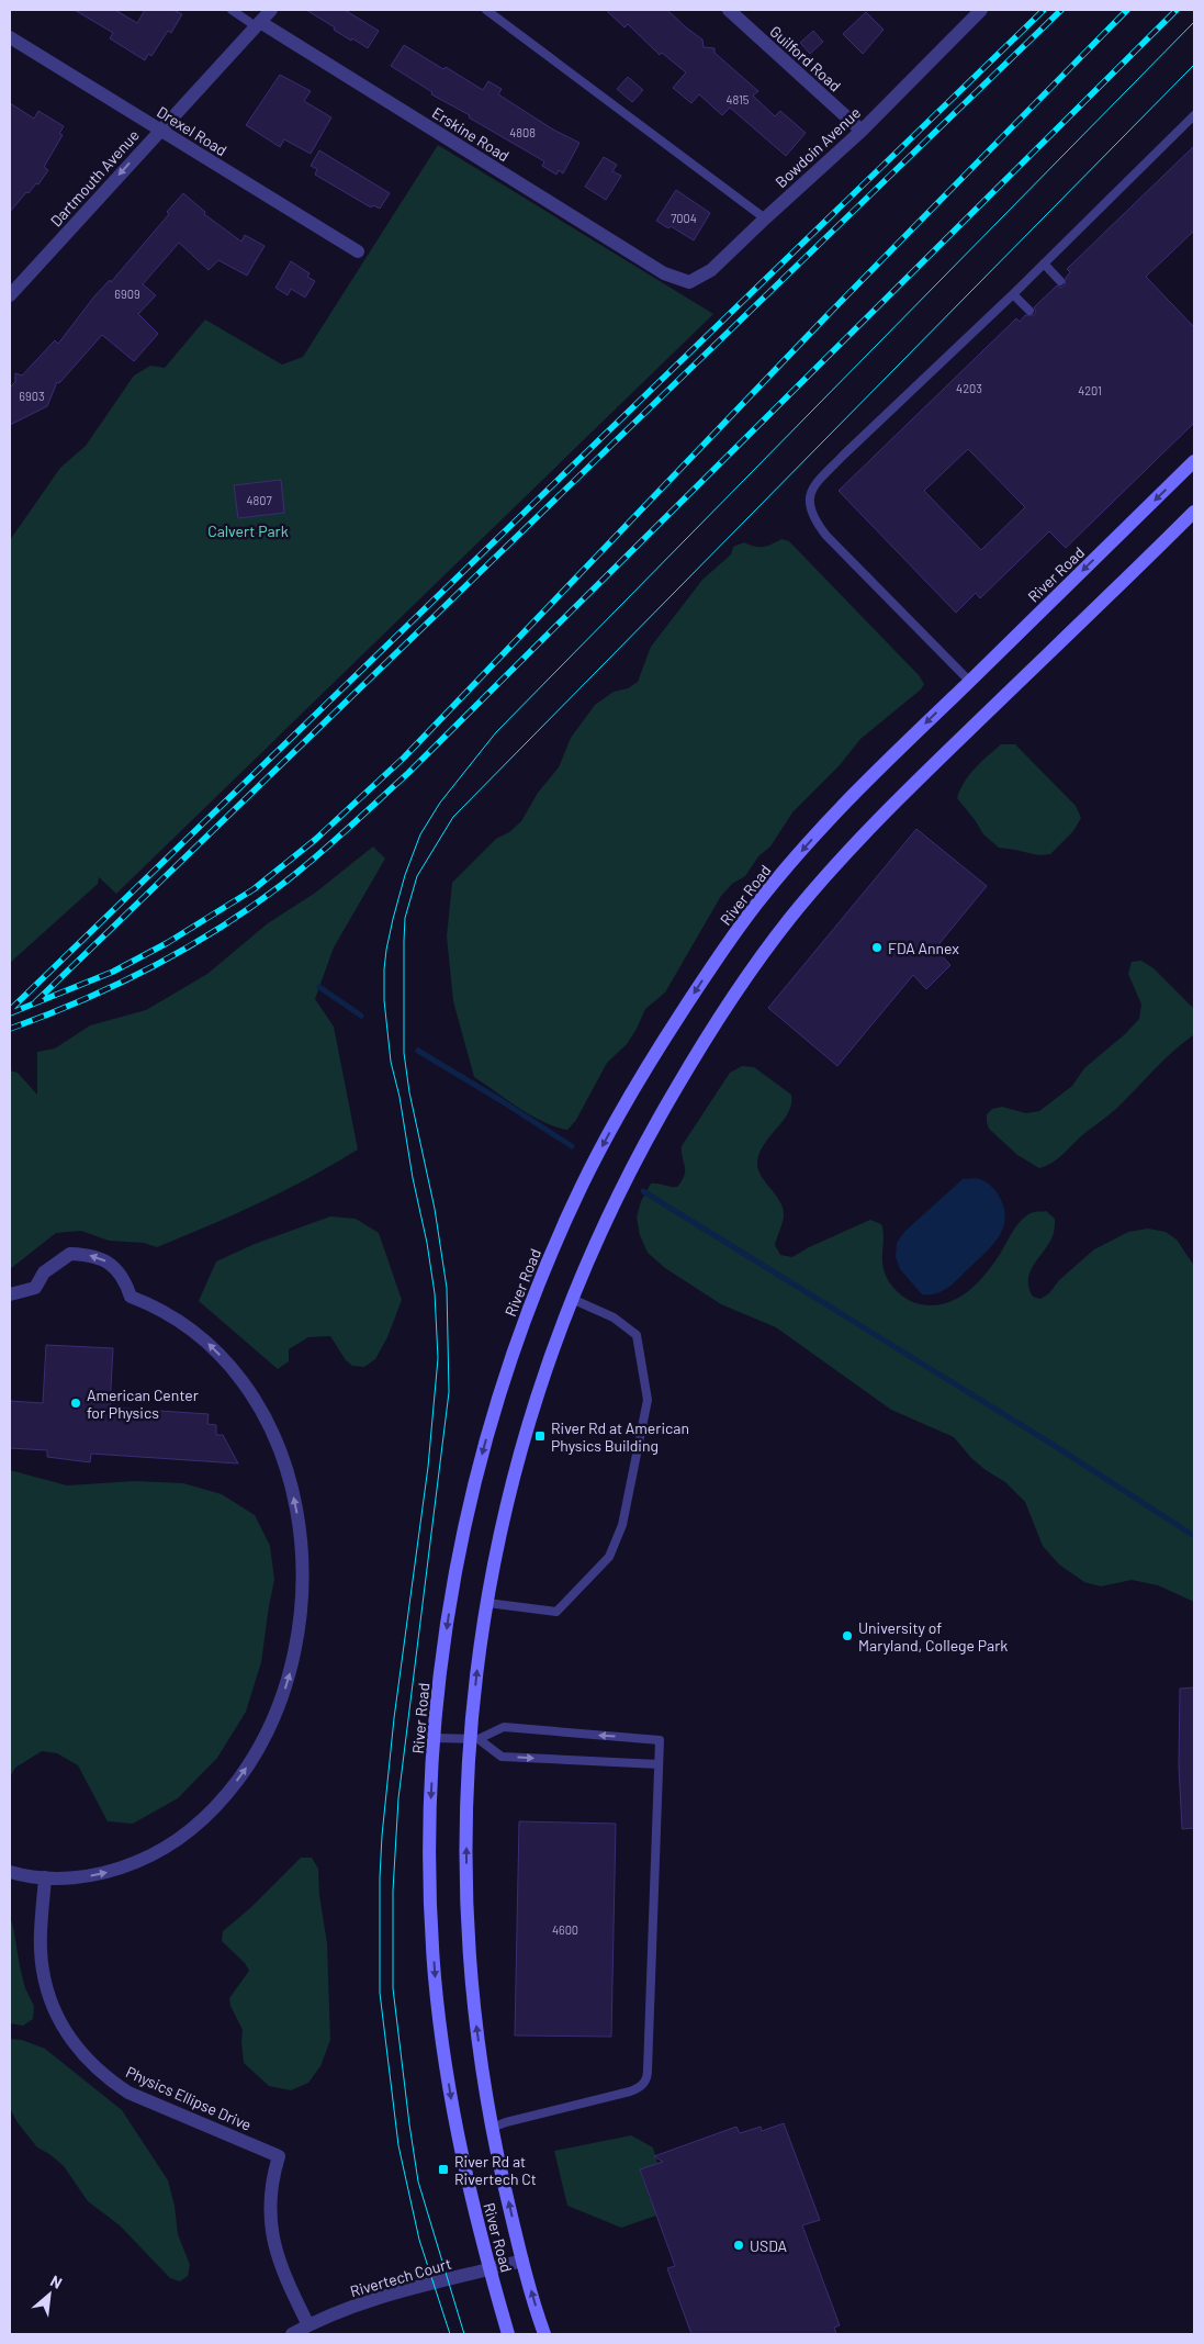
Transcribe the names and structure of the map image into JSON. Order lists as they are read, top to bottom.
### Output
{
  "streets": {
    "street": [
      "Guilford Road",
      "Drexel Road",
      "Erskine Road",
      "Bowdoin Avenue",
      "Dartmouth Avenue",
      "River Road",
      "Physics Ellipse Drive",
      "Rivertech Court"
    ]
  },
  "crossings": [
    ["Guilford Road", "Bowdoin Avenue"],
    ["Drexel Road", "Dartmouth Avenue"],
    ["Erskine Road", "Bowdoin Avenue"],
    ["Erskine Road", "Dartmouth Avenue"],
    ["River Road", "Rivertech Court"],
    ["Physics Ellipse Drive", "Rivertech Court"]
  ],
  "one_way": ["Dartmouth Avenue"],
  "parks": ["Calvert Park"],
  "places": {
    "other": [
      "FDA Annex",
      "American Center for Physics",
      "University of Maryland, College Park",
      "USDA"
    ],
    "transit": ["River Rd at American Physics Building", "River Rd at Rivertech Ct"]
  },
  "house_numbers": [
    "4815",
    "4808",
    "7004",
    "6909",
    "4203",
    "4201",
    "6903",
    "4807",
    "4600"
  ],
  "north": "top right"
}
